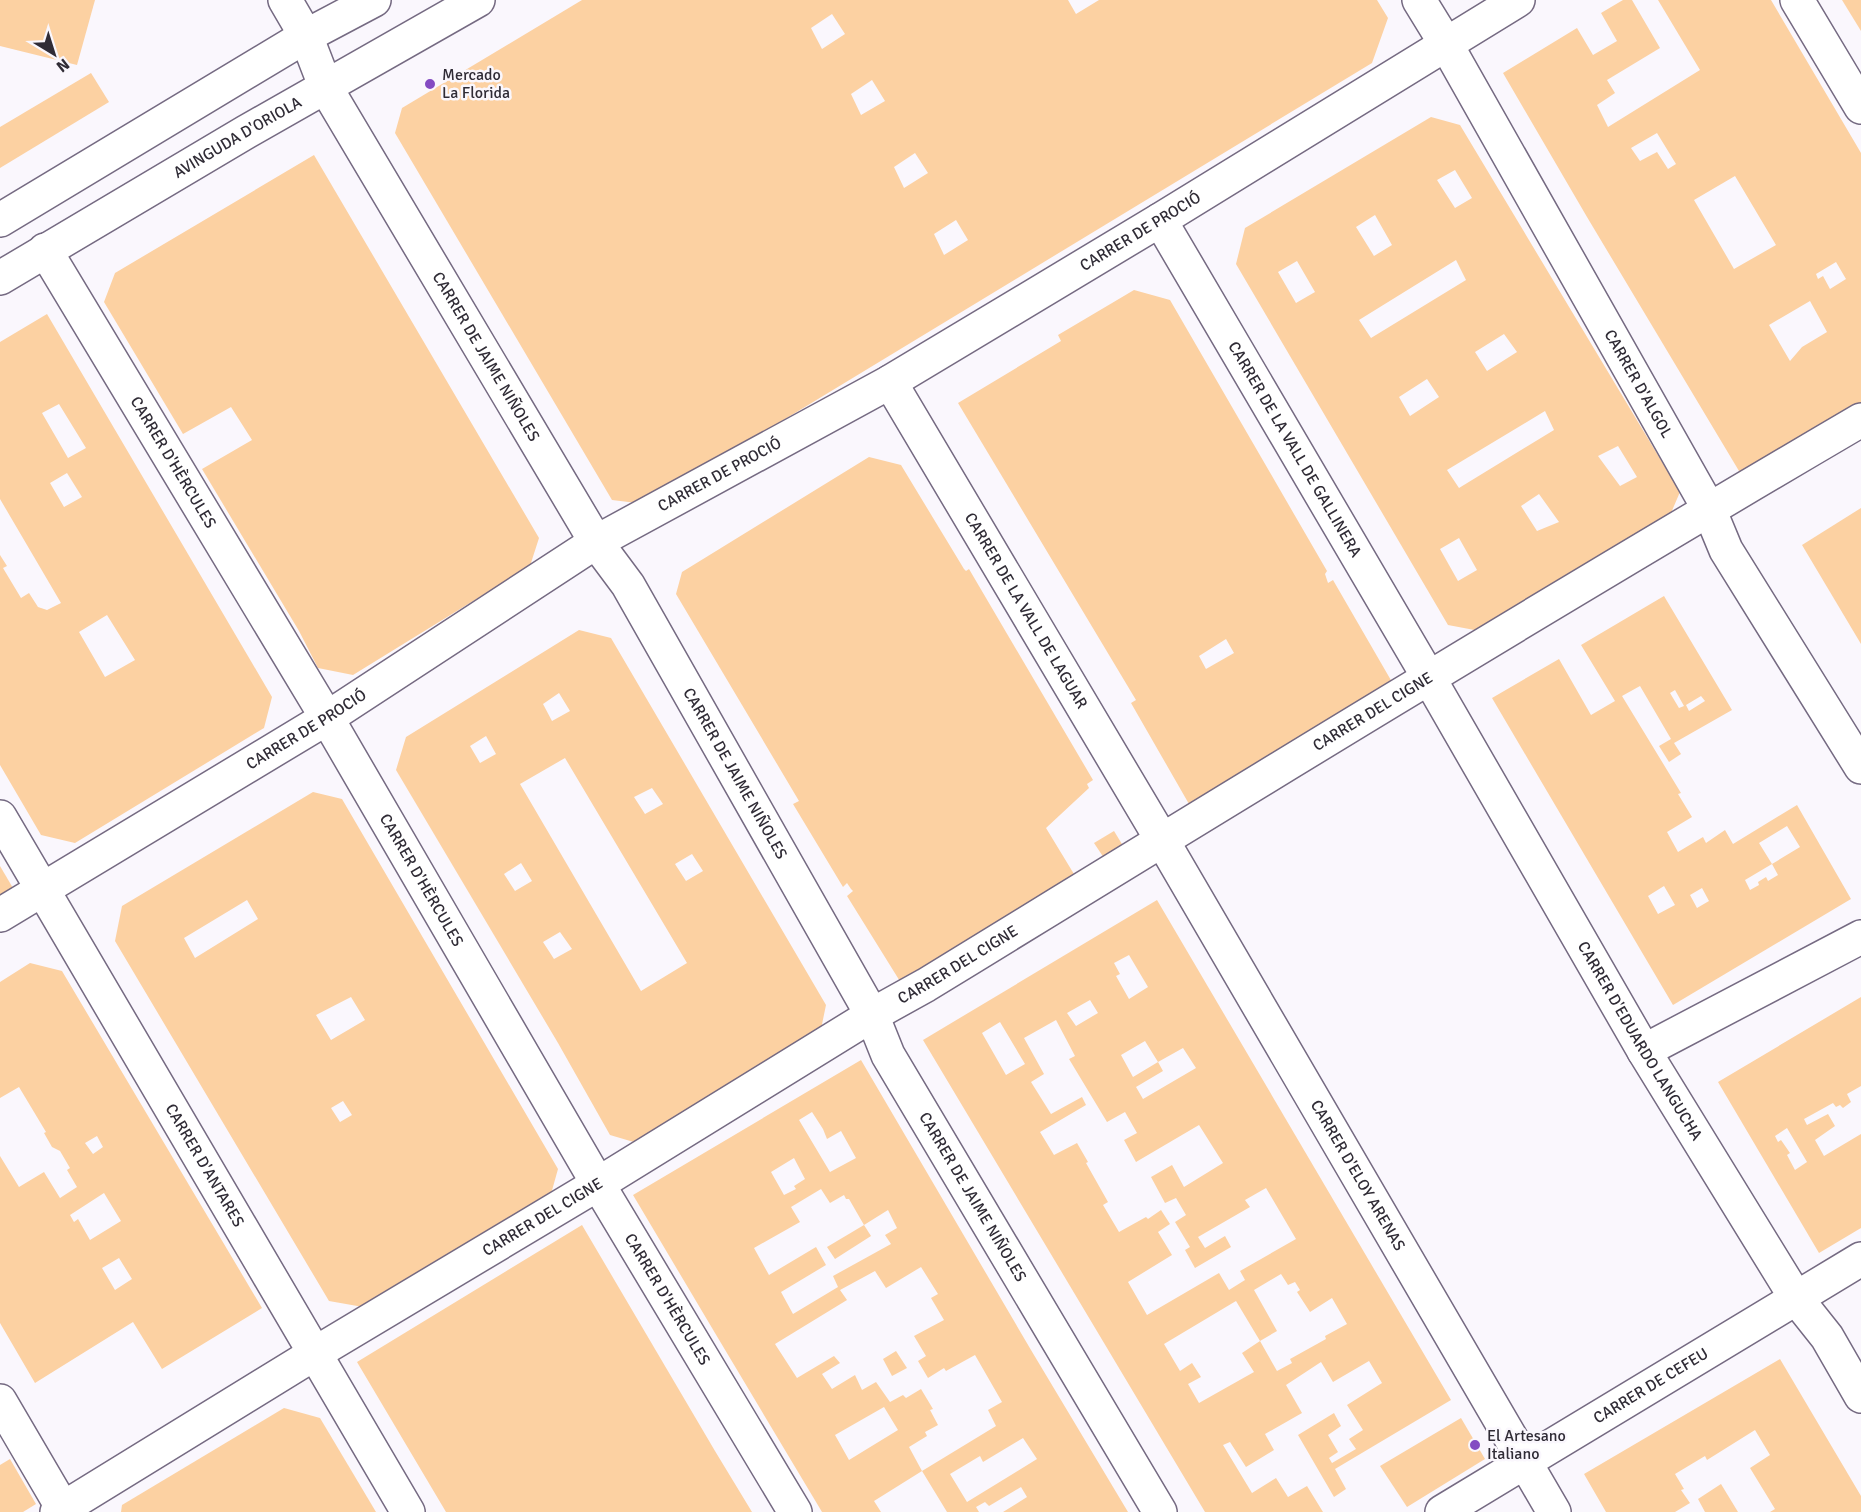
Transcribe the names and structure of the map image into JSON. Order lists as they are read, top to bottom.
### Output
{
  "streets": {
    "street": [
      "AVINGUDA D'ORIOLA",
      "CARRER DE PROCIÓ",
      "CARRER DE JAIME NIÑOLES",
      "CARRER D'ALGOL",
      "CARRER DE LA VALL DE GALLINERA",
      "CARRER D'HÈRCULES",
      "CARRER DE LA VALL DE LAGUAR",
      "CARRER DEL CIGNE",
      "CARRER D'EDUARDO LANGUCHA",
      "CARRER D'ANTARES",
      "CARRER D'ELOY ARENAS",
      "CARRER DE CEFEU"
    ]
  },
  "crossings": [
    ["AVINGUDA D'ORIOLA", "CARRER DE JAIME NIÑOLES"],
    ["AVINGUDA D'ORIOLA", "CARRER D'HÈRCULES"],
    ["CARRER DE PROCIÓ", "CARRER DE JAIME NIÑOLES"],
    ["CARRER DE PROCIÓ", "CARRER D'ALGOL"],
    ["CARRER DE PROCIÓ", "CARRER DE LA VALL DE GALLINERA"],
    ["CARRER DE PROCIÓ", "CARRER D'HÈRCULES"],
    ["CARRER DE PROCIÓ", "CARRER DE LA VALL DE LAGUAR"],
    ["CARRER DE PROCIÓ", "CARRER D'ANTARES"],
    ["CARRER DE JAIME NIÑOLES", "CARRER DEL CIGNE"],
    ["CARRER D'ALGOL", "CARRER DEL CIGNE"],
    ["CARRER DE LA VALL DE GALLINERA", "CARRER DEL CIGNE"],
    ["CARRER DE LA VALL DE GALLINERA", "CARRER D'EDUARDO LANGUCHA"],
    ["CARRER D'HÈRCULES", "CARRER DEL CIGNE"],
    ["CARRER DE LA VALL DE LAGUAR", "CARRER DEL CIGNE"],
    ["CARRER DE LA VALL DE LAGUAR", "CARRER D'ELOY ARENAS"],
    ["CARRER DEL CIGNE", "CARRER D'EDUARDO LANGUCHA"],
    ["CARRER DEL CIGNE", "CARRER D'ANTARES"],
    ["CARRER DEL CIGNE", "CARRER D'ELOY ARENAS"],
    ["CARRER D'EDUARDO LANGUCHA", "CARRER DE CEFEU"],
    ["CARRER D'ELOY ARENAS", "CARRER DE CEFEU"]
  ],
  "places": ["Mercado La Florida", "El Artesano Italiano"],
  "north": "bottom right"
}
